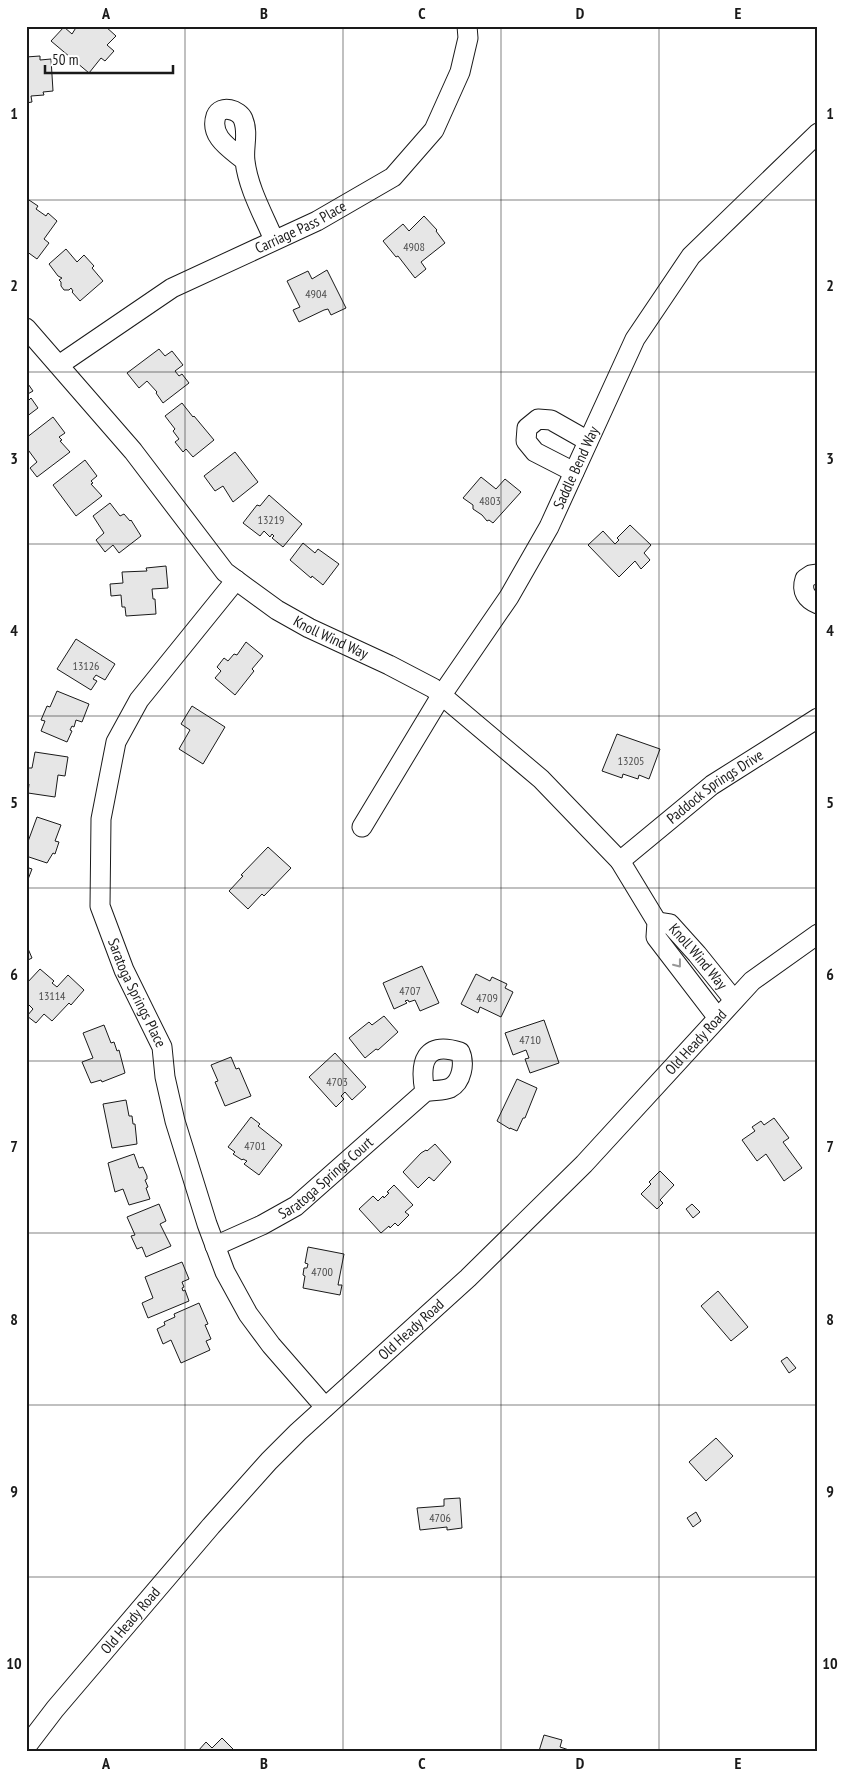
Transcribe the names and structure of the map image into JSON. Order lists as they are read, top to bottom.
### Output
{
  "streets": {
    "street": [
      "Carriage Pass Place",
      "Saddle Bend Way",
      "Knoll Wind Way",
      "Paddock Springs Drive",
      "Saratoga Springs Place",
      "Old Heady Road",
      "Saratoga Springs Court"
    ]
  },
  "crossings": [
    ["Carriage Pass Place", "Knoll Wind Way"],
    ["Saddle Bend Way", "Knoll Wind Way"],
    ["Knoll Wind Way", "Paddock Springs Drive"],
    ["Knoll Wind Way", "Saratoga Springs Place"],
    ["Knoll Wind Way", "Old Heady Road"],
    ["Saratoga Springs Place", "Old Heady Road"],
    ["Saratoga Springs Place", "Saratoga Springs Court"]
  ],
  "house_numbers": [
    "4908",
    "4904",
    "4803",
    "13219",
    "13126",
    "13205",
    "4707",
    "13114",
    "4709",
    "4710",
    "4703",
    "4701",
    "4700",
    "4706"
  ],
  "scale_bar": "50 m",
  "grid": {
    "columns": [
      "A",
      "B",
      "C",
      "D",
      "E"
    ],
    "rows": [
      "1",
      "2",
      "3",
      "4",
      "5",
      "6",
      "7",
      "8",
      "9",
      "10"
    ]
  }
}
